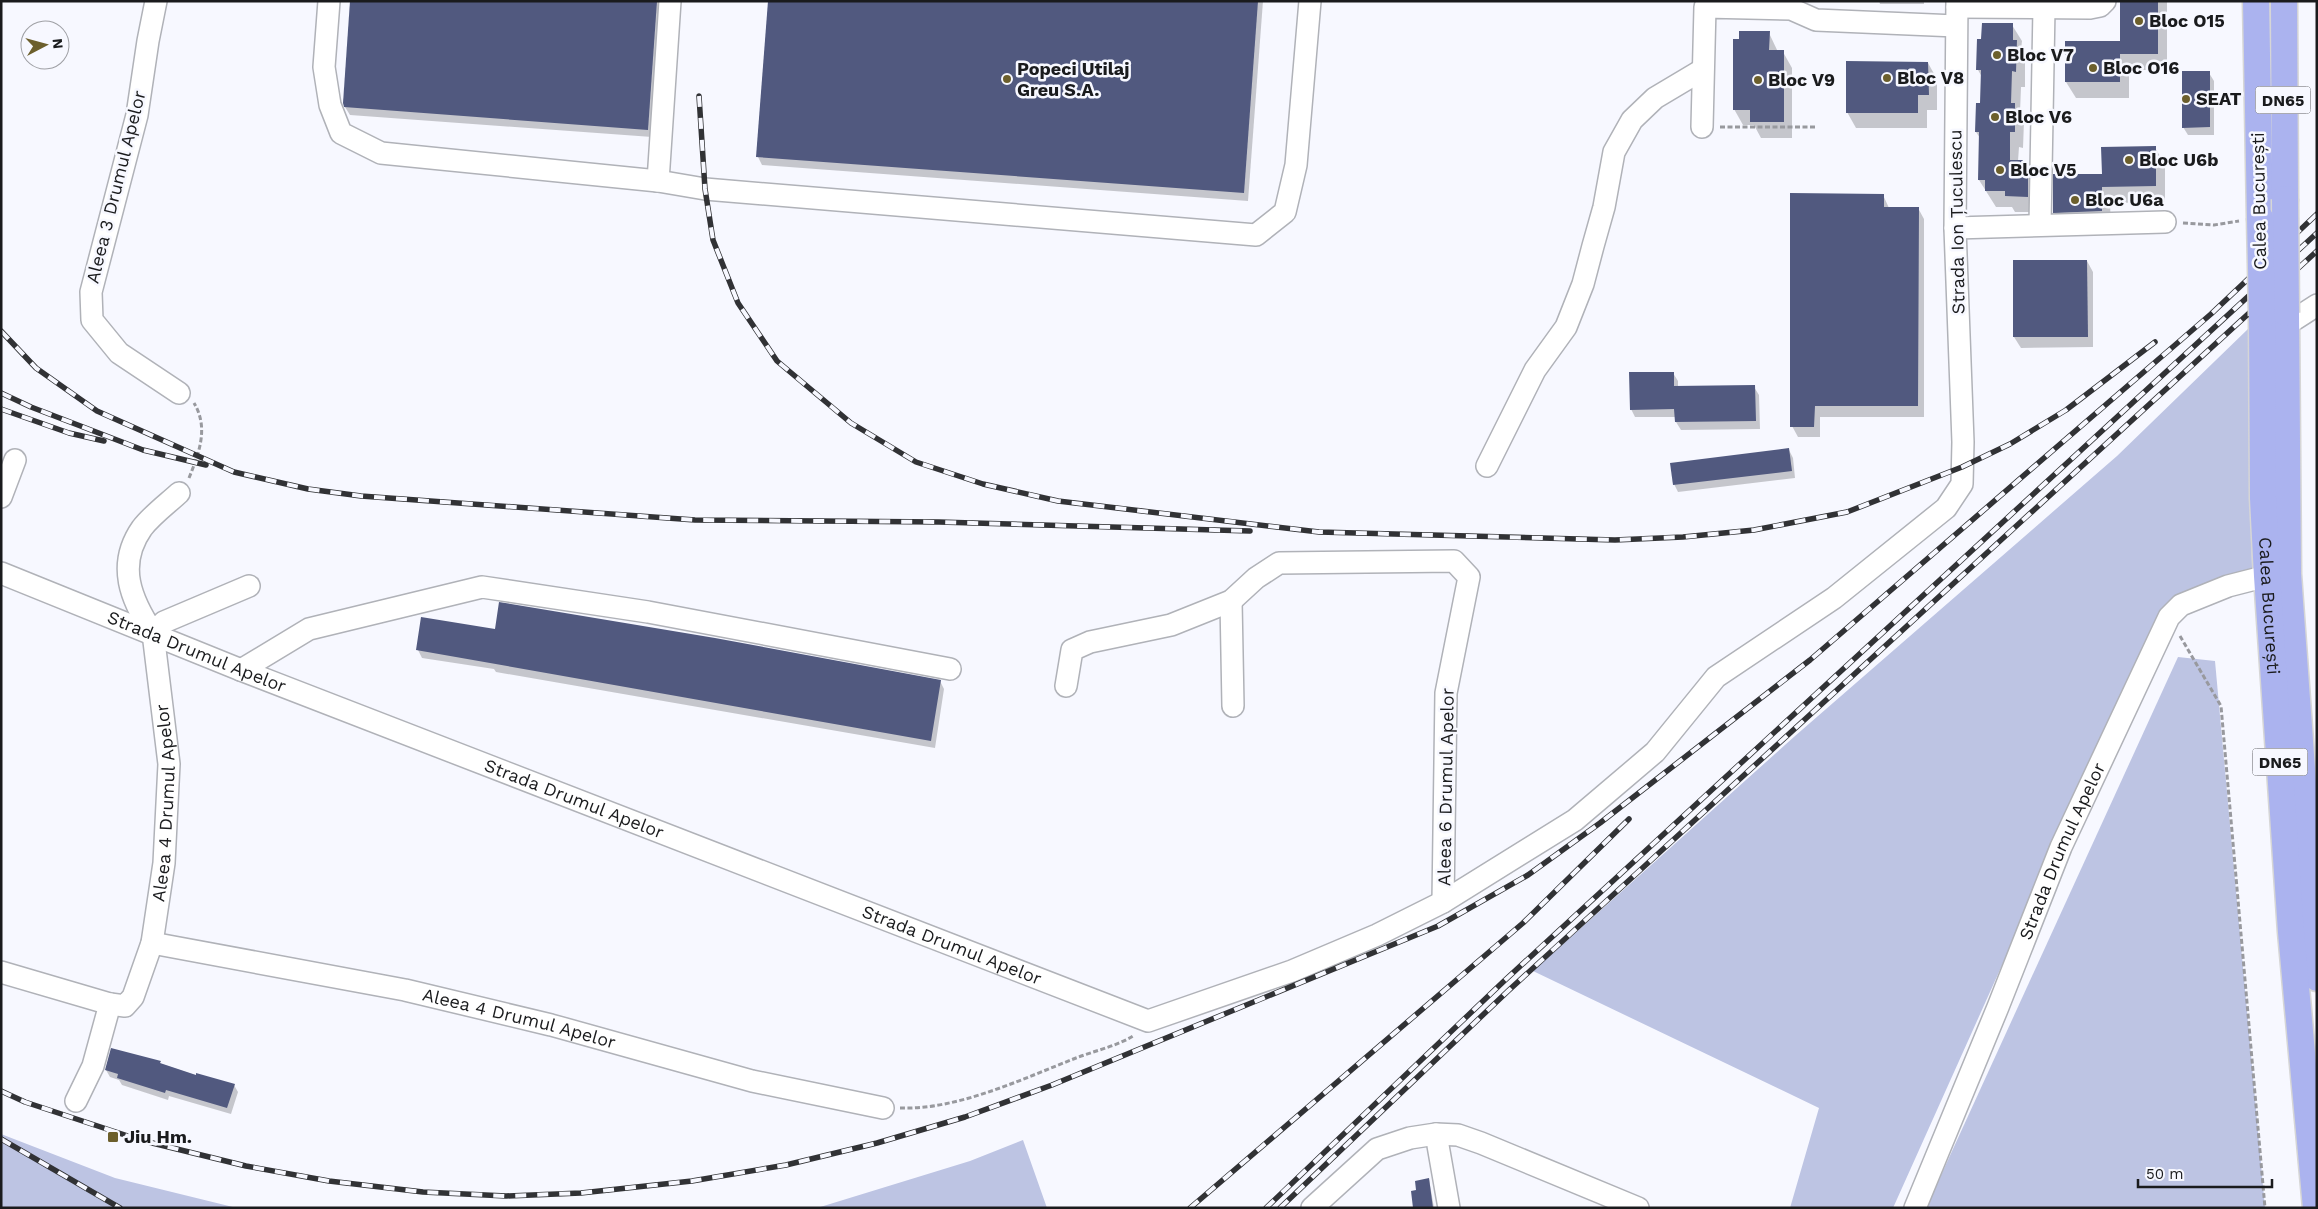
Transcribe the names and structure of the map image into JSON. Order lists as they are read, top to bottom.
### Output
{
  "streets": {
    "main road": ["DN65", "Calea București"],
    "street": [
      "Aleea 3 Drumul Apelor",
      "Strada Ion Țuculescu",
      "Strada Drumul Apelor",
      "Aleea 6 Drumul Apelor",
      "Aleea 4 Drumul Apelor"
    ]
  },
  "crossings": [
    ["Calea București", "Strada Drumul Apelor"],
    ["Strada Ion Țuculescu", "Aleea 6 Drumul Apelor"],
    ["Strada Drumul Apelor", "Aleea 6 Drumul Apelor"],
    ["Strada Drumul Apelor", "Aleea 4 Drumul Apelor"]
  ],
  "places": {
    "other": [
      "Bloc O15",
      "Bloc V7",
      "Bloc O16",
      "Bloc V8",
      "Popeci Utilaj Greu S.A.",
      "Bloc V9",
      "SEAT",
      "Bloc V6",
      "Bloc U6b",
      "Bloc V5",
      "Bloc U6a"
    ],
    "transit": ["Jiu Hm."]
  },
  "scale_bar": "50 m",
  "north": "right"
}
